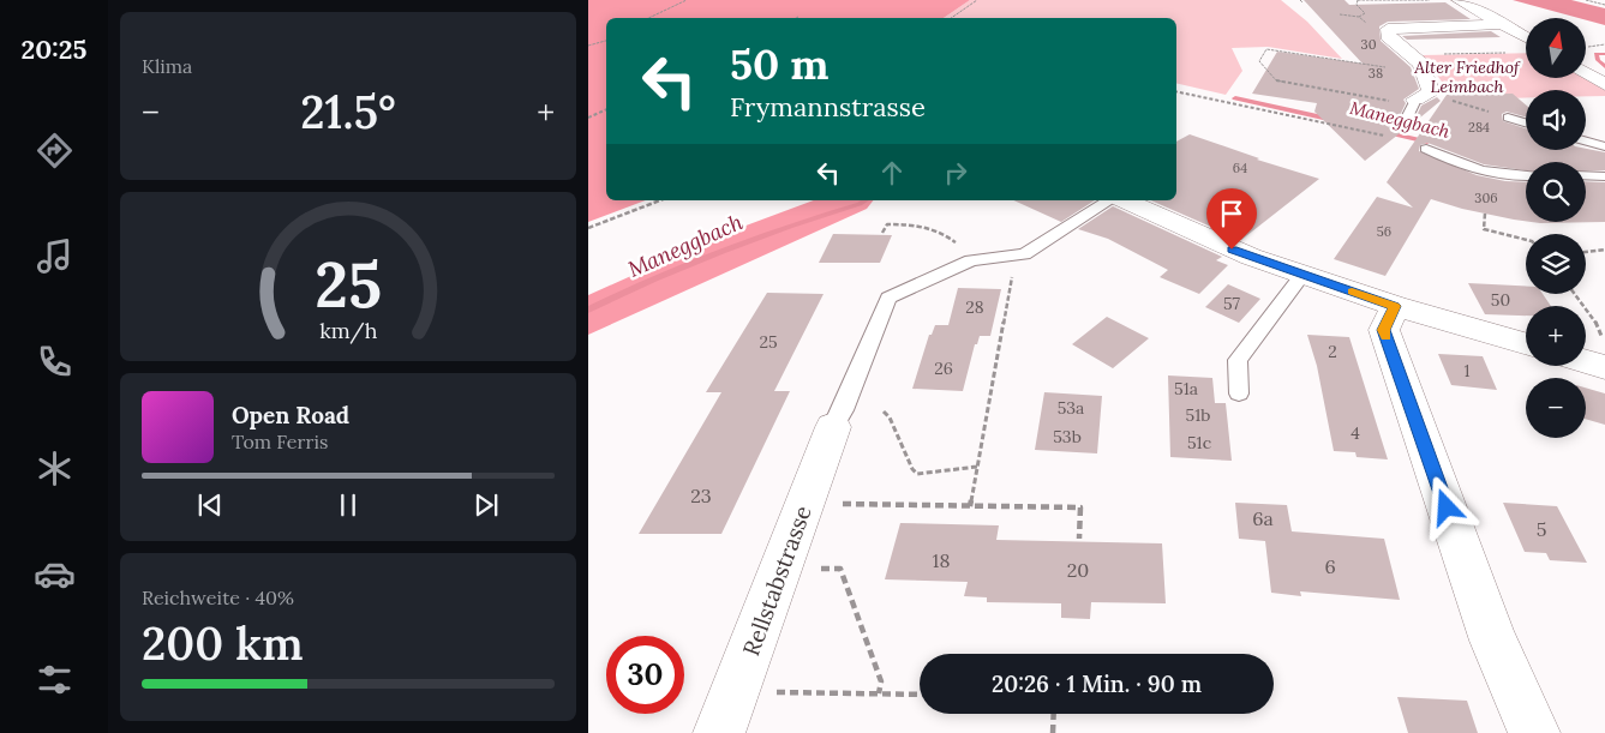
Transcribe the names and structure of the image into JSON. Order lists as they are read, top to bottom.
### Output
{
  "streets": {
    "street": ["Rellstabstrasse"]
  },
  "water": ["Maneggbach"],
  "parks": ["Alter Friedhof Leimbach"],
  "house_numbers": [
    "30",
    "38",
    "284",
    "64",
    "306",
    "56",
    "50",
    "57",
    "28",
    "25",
    "2",
    "26",
    "1",
    "51a",
    "53a",
    "51b",
    "4",
    "53b",
    "51c",
    "23",
    "6a",
    "5",
    "18",
    "6",
    "20"
  ],
  "north": "top",
  "page": {
    "tabs": "20:25",
    "tile": [
      "Klima",
      ["Reichweite · 40%", "200 km"]
    ],
    "map_buttons": ["+", "−"],
    "turn": ["50 m", "Frymannstrasse"],
    "heat": ["−", "21.5°", "+"],
    "song": ["Open Road", "Tom Ferris"],
    "limit": "30",
    "trip": "20:26 · 1 Min. · 90 m",
    "gauge": ["25", "km/h"]
  }
}
